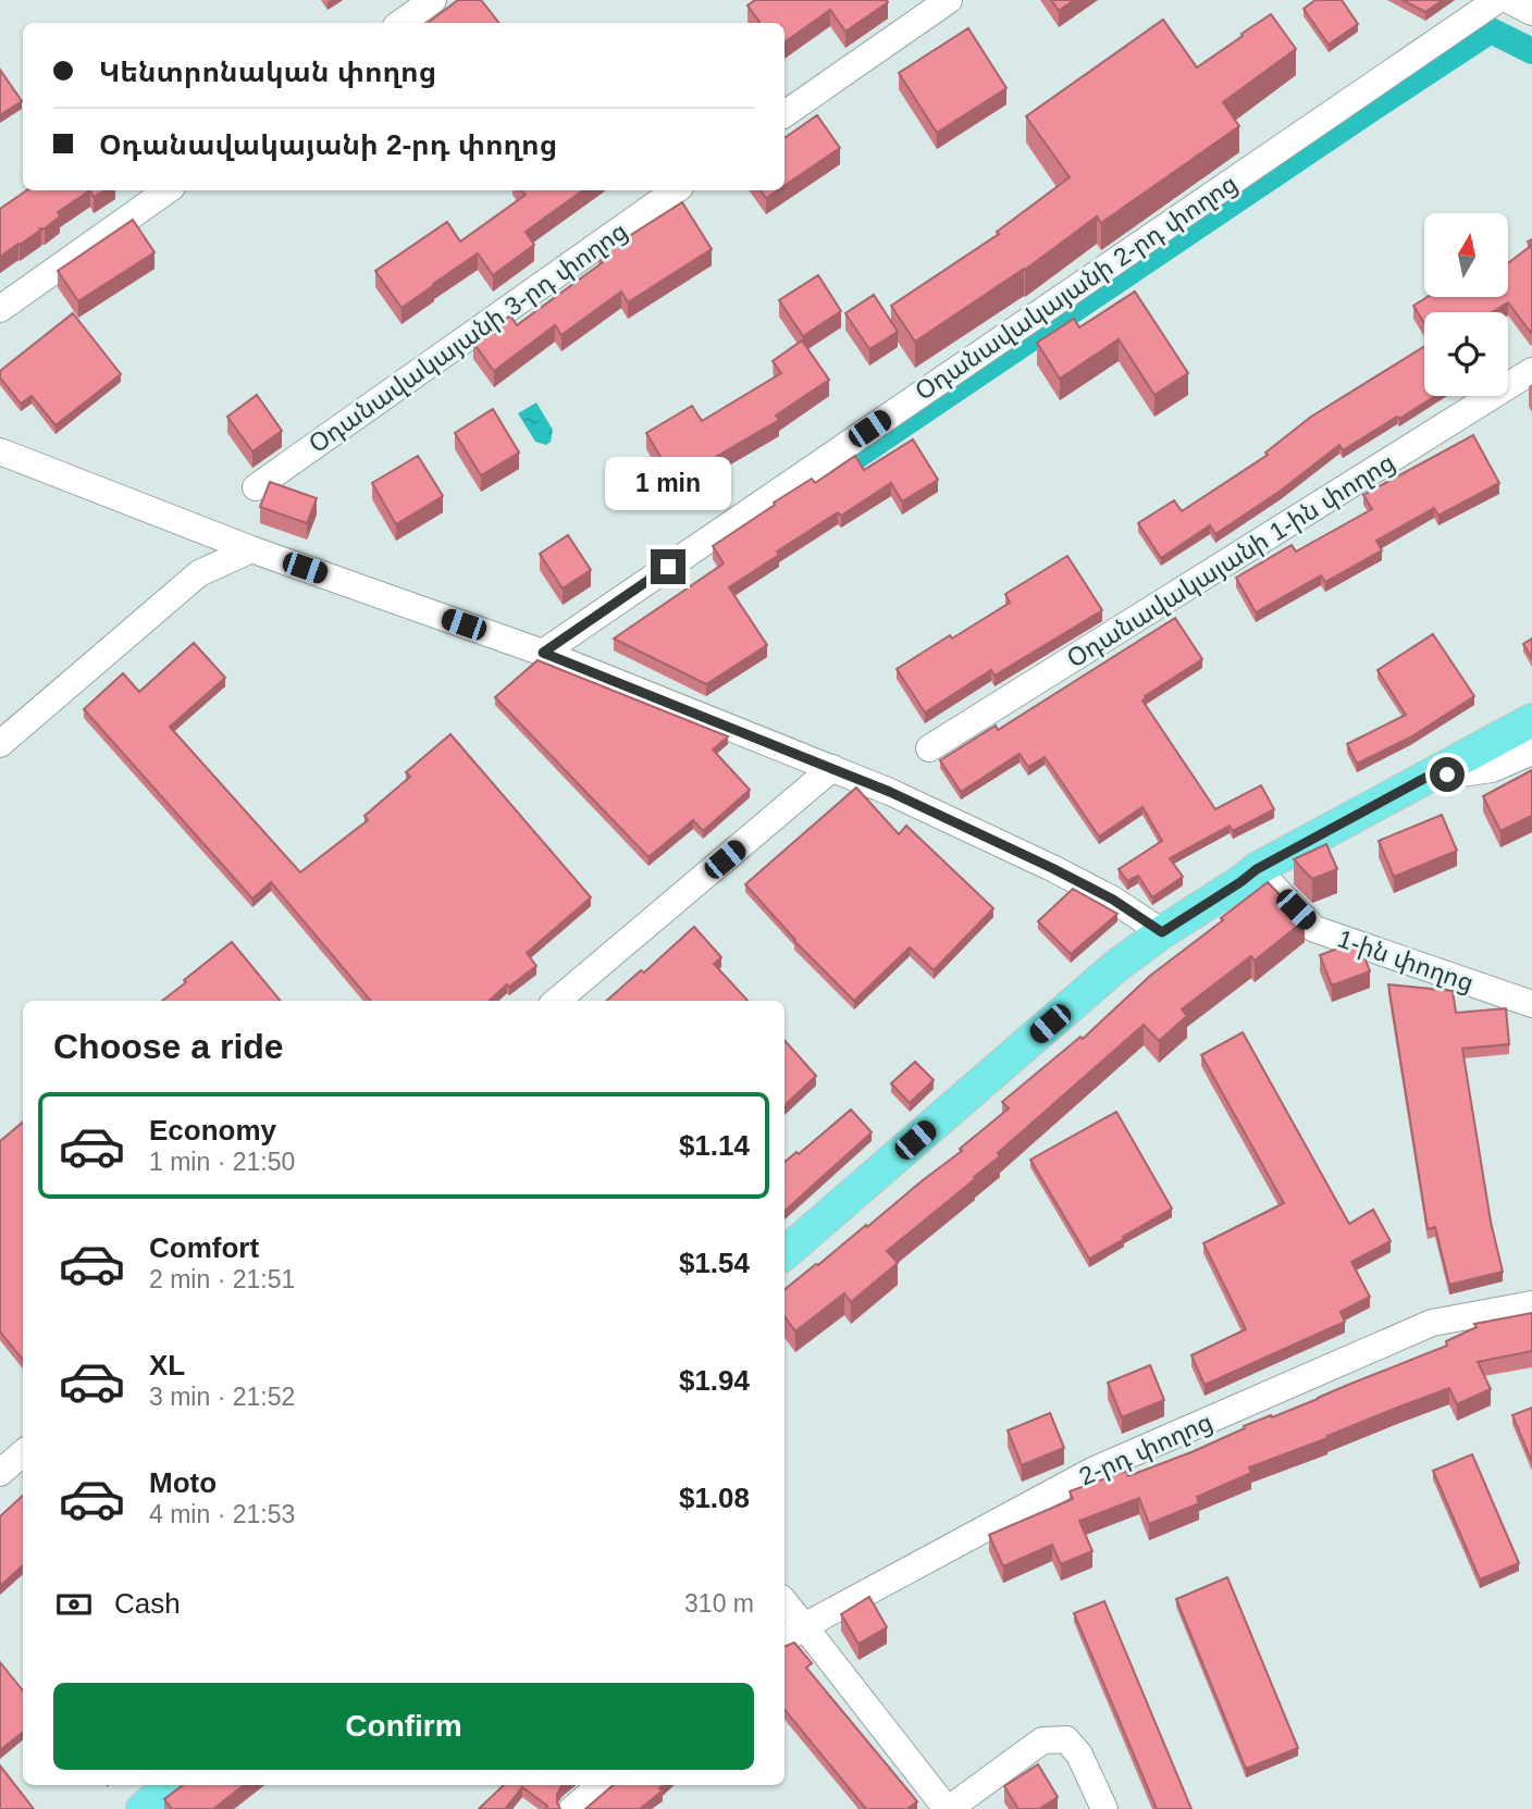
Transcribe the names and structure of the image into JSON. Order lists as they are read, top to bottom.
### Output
{
  "streets": {
    "street": [
      "Օդանավակայանի 2-րդ փողոց",
      "Օդանավակայանի 3-րդ փողոց",
      "Օդանավակայանի 1-ին փողոց",
      "1-ին փողոց",
      "2-րդ փողոց"
    ]
  },
  "north": "top",
  "page": {
    "banner": ["Կենտրոնական փողոց", "Օդանավակայանի 2-րդ փողոց"],
    "bubble": "1 min",
    "heading": "Choose a ride",
    "list": [
      {
        "name": "Economy",
        "note": "1 min · 21:50",
        "value": "$1.14"
      },
      {
        "name": "Comfort",
        "note": "2 min · 21:51",
        "value": "$1.54"
      },
      {
        "name": "XL",
        "note": "3 min · 21:52",
        "value": "$1.94"
      },
      {
        "name": "Moto",
        "note": "4 min · 21:53",
        "value": "$1.08"
      }
    ],
    "pay": ["Cash", "310 m"],
    "buttons": "Confirm"
  }
}
